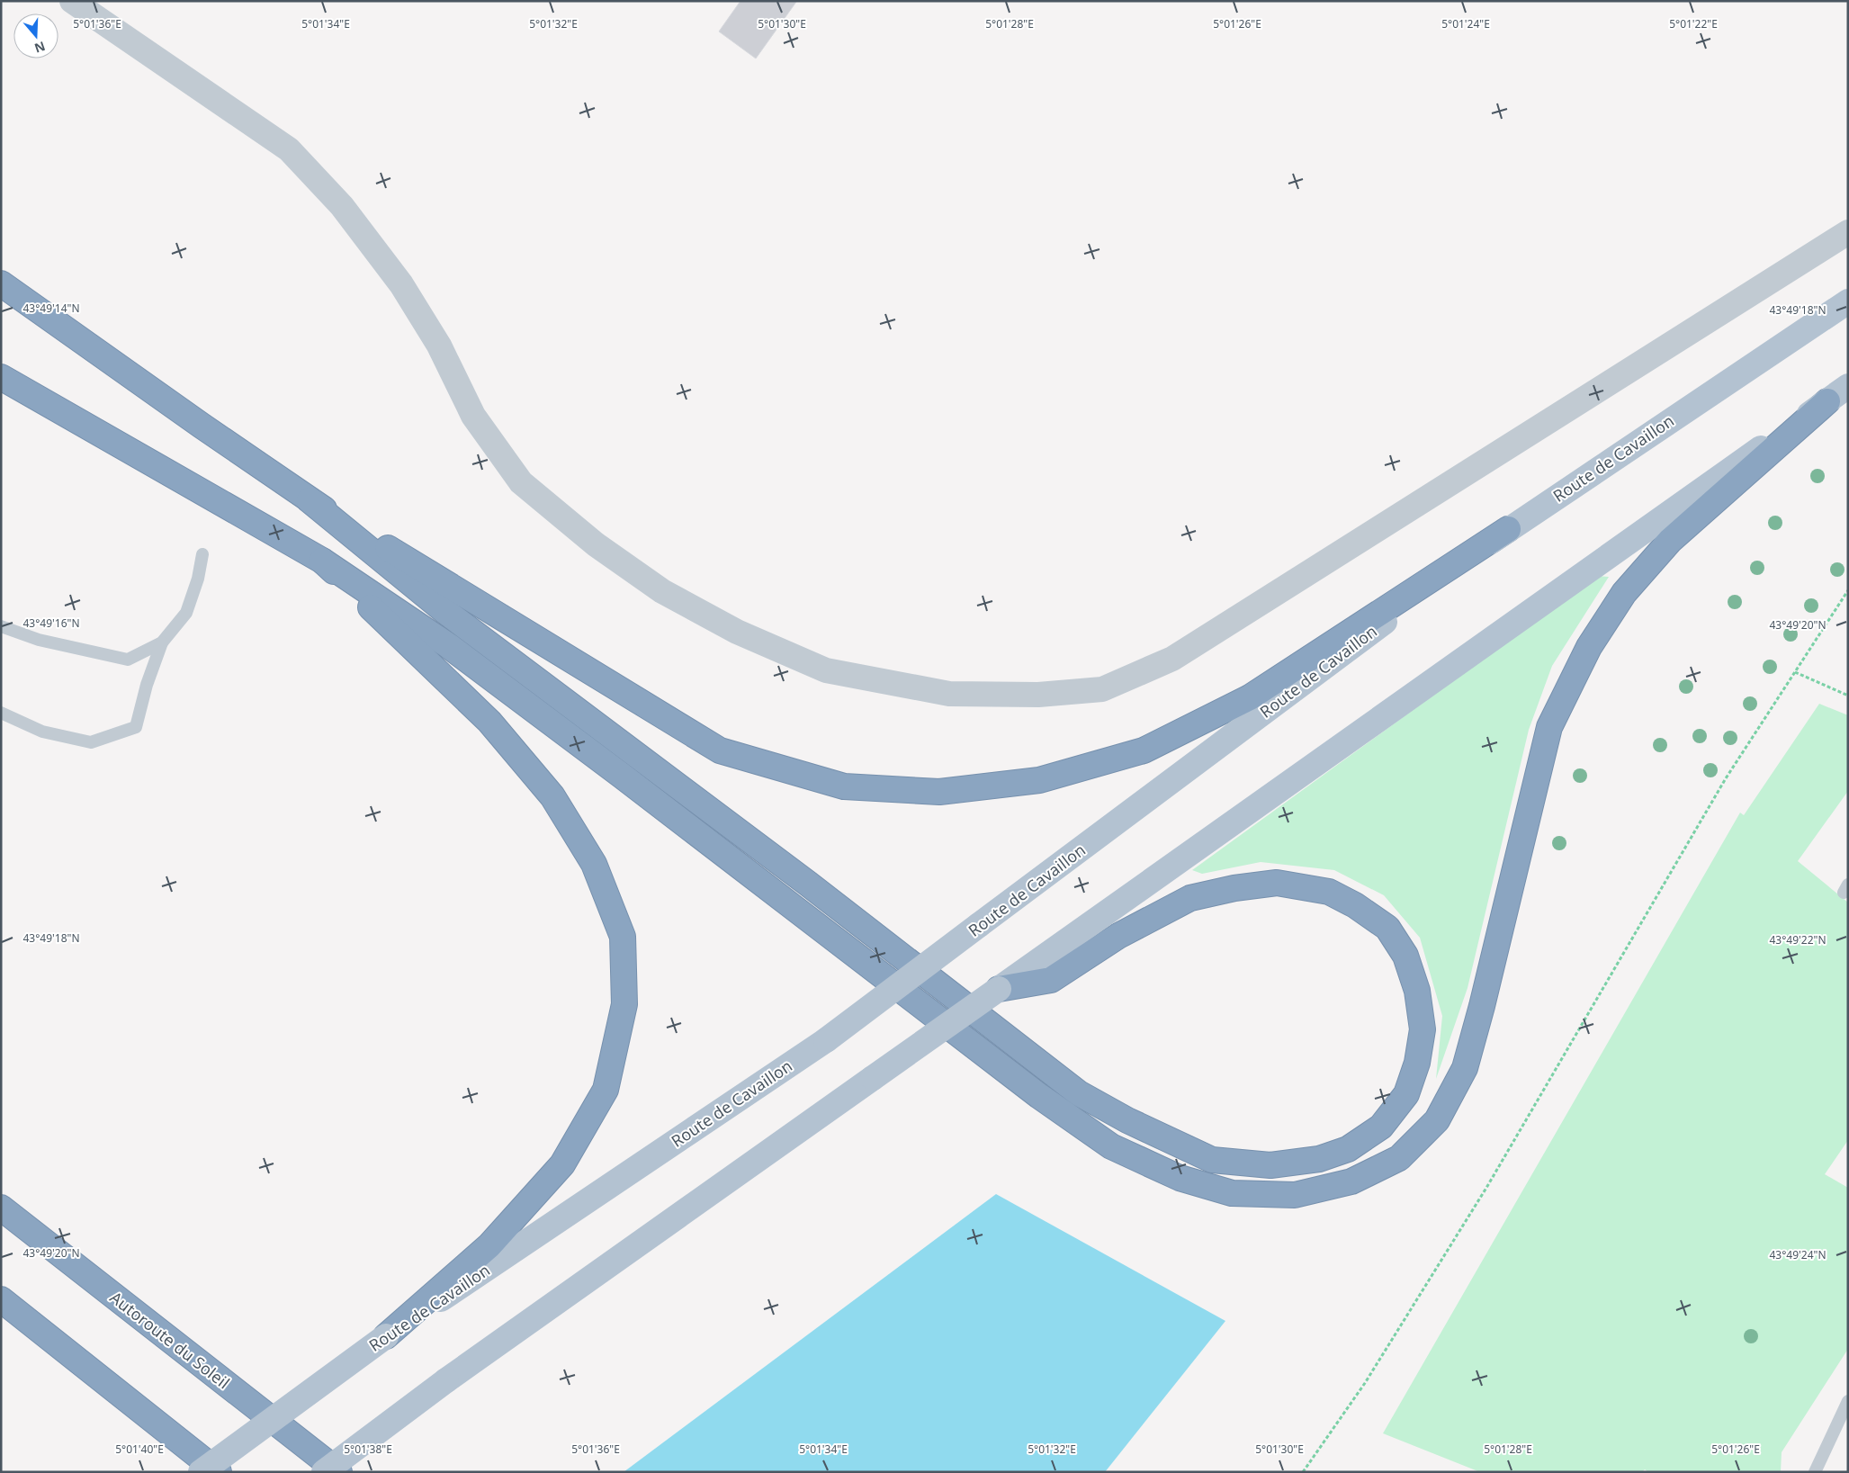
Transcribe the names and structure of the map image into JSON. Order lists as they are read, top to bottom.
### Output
{
  "streets": {
    "highway": ["Autoroute du Soleil"],
    "main road": ["Route de Cavaillon"]
  },
  "north": "bottom",
  "coordinates": [
    "5°01'22\"E",
    "5°01'36\"E",
    "5°01'34\"E",
    "5°01'32\"E",
    "5°01'30\"E",
    "5°01'28\"E",
    "5°01'26\"E",
    "5°01'24\"E",
    "43°49'14\"N",
    "43°49'18\"N",
    "43°49'16\"N",
    "43°49'20\"N",
    "43°49'22\"N",
    "43°49'24\"N",
    "5°01'40\"E",
    "5°01'38\"E"
  ]
}
